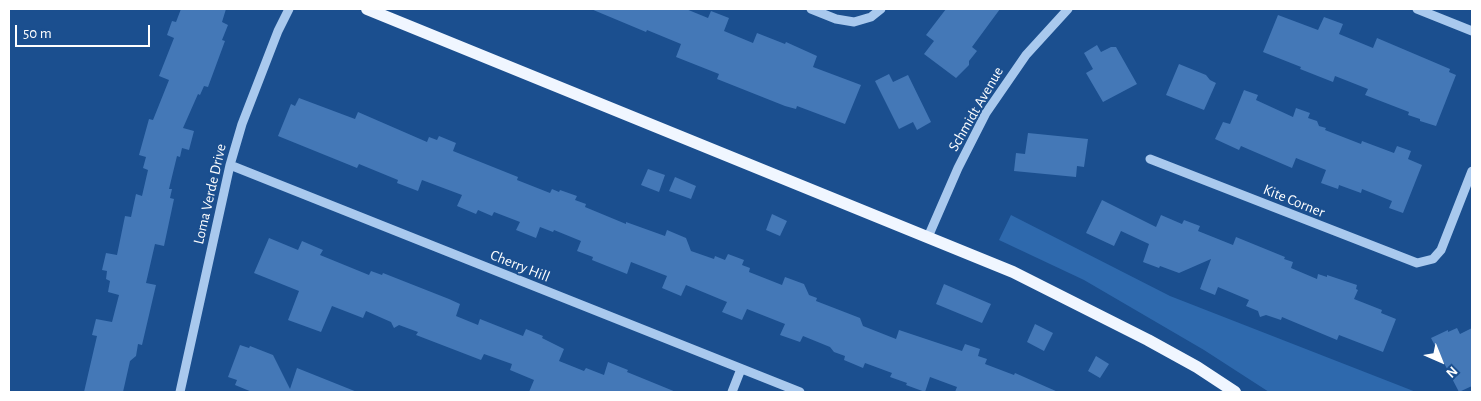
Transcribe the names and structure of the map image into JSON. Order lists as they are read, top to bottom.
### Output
{
  "streets": {
    "street": [
      "Schmidt Avenue",
      "Loma Verde Drive",
      "Kite Corner",
      "Cherry Hill"
    ]
  },
  "crossings": [
    ["Loma Verde Drive", "Cherry Hill"]
  ],
  "scale_bar": "50 m",
  "north": "bottom right"
}
